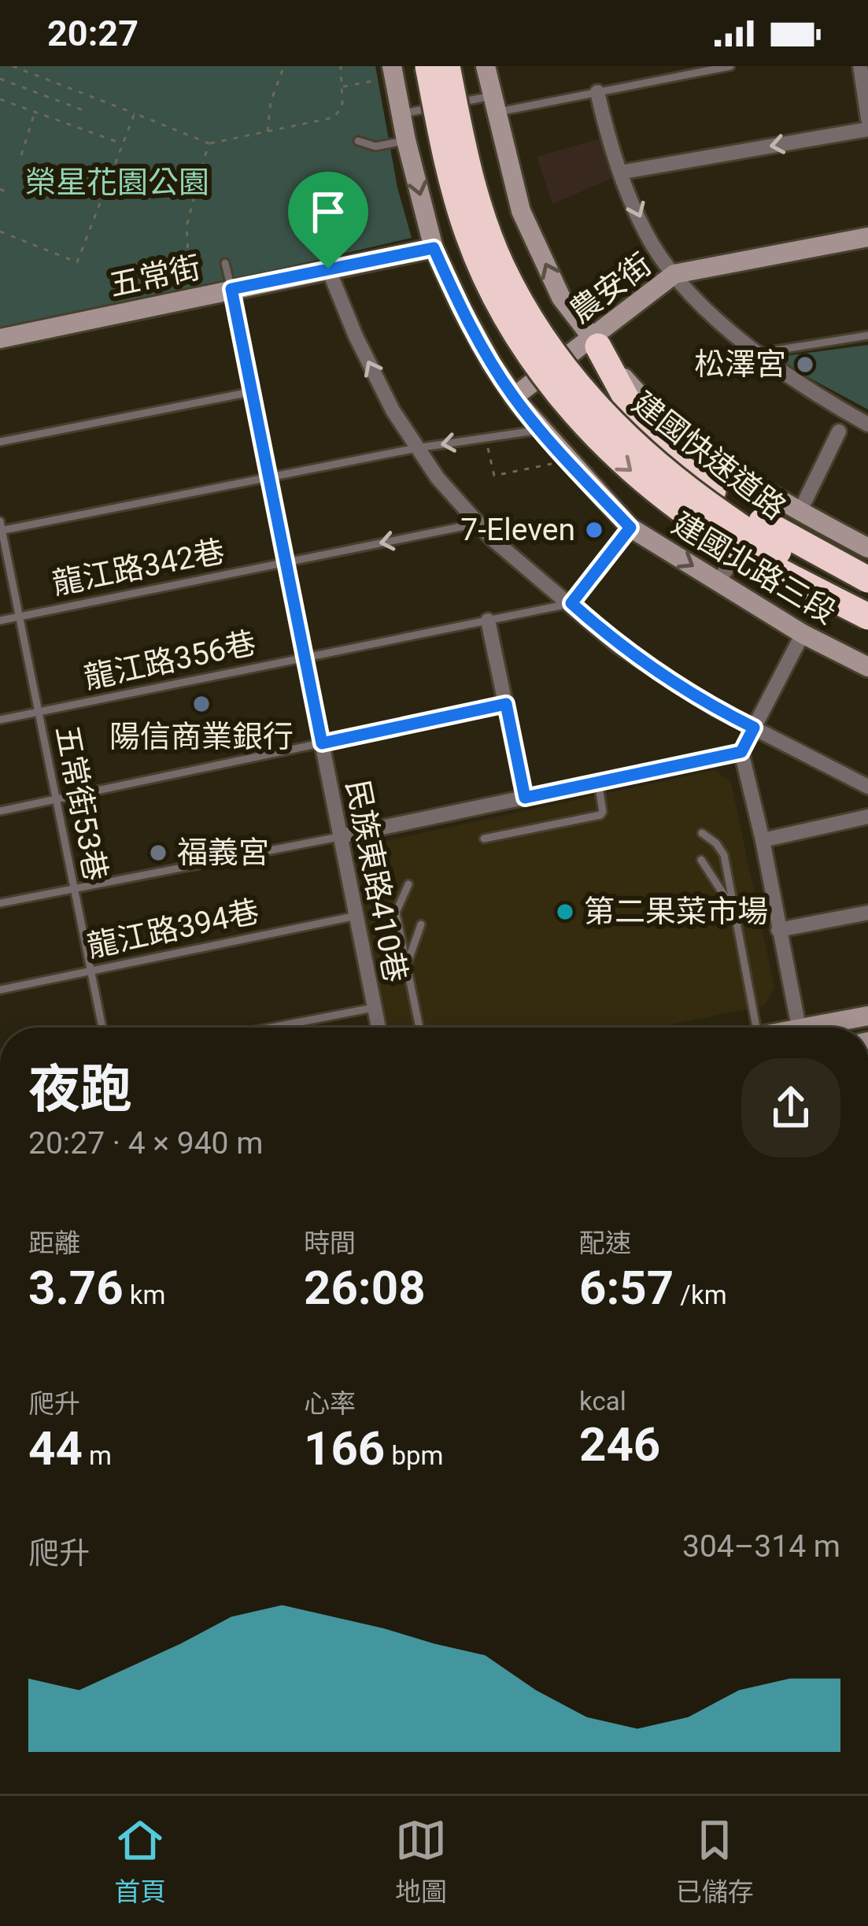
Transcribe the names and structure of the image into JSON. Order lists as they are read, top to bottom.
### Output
{
  "streets": {
    "highway": ["建國快速道路"],
    "street": [
      "五常街",
      "農安街",
      "建國北路三段",
      "民族東路410巷"
    ],
    "lane": [
      "龍江路342巷",
      "龍江路356巷",
      "五常街53巷",
      "龍江路394巷"
    ]
  },
  "crossings": [
    ["五常街", "建國北路三段"],
    ["五常街", "民族東路410巷"],
    ["農安街", "建國北路三段"],
    ["龍江路342巷", "五常街53巷"],
    ["龍江路342巷", "民族東路410巷"],
    ["龍江路356巷", "五常街53巷"],
    ["龍江路356巷", "民族東路410巷"],
    ["五常街53巷", "龍江路394巷"],
    ["民族東路410巷", "龍江路394巷"]
  ],
  "one_way": ["龍江路342巷"],
  "parks": ["榮星花園公園"],
  "places": [
    "松澤宮",
    "7-Eleven",
    "陽信商業銀行",
    "福義宮",
    "第二果菜市場"
  ],
  "page": {
    "status": "20:27",
    "heading": ["夜跑", "20:27 · 4 × 940 m"],
    "stats": [
      ["距離", "3.76 km"],
      ["時間", "26:08"],
      ["配速", "6:57 /km"],
      ["爬升", "44 m"],
      ["心率", "166 bpm"],
      ["kcal", "246"]
    ],
    "chart": ["爬升", "304–314 m"],
    "tabs": ["首頁", "地圖", "已儲存"]
  }
}
